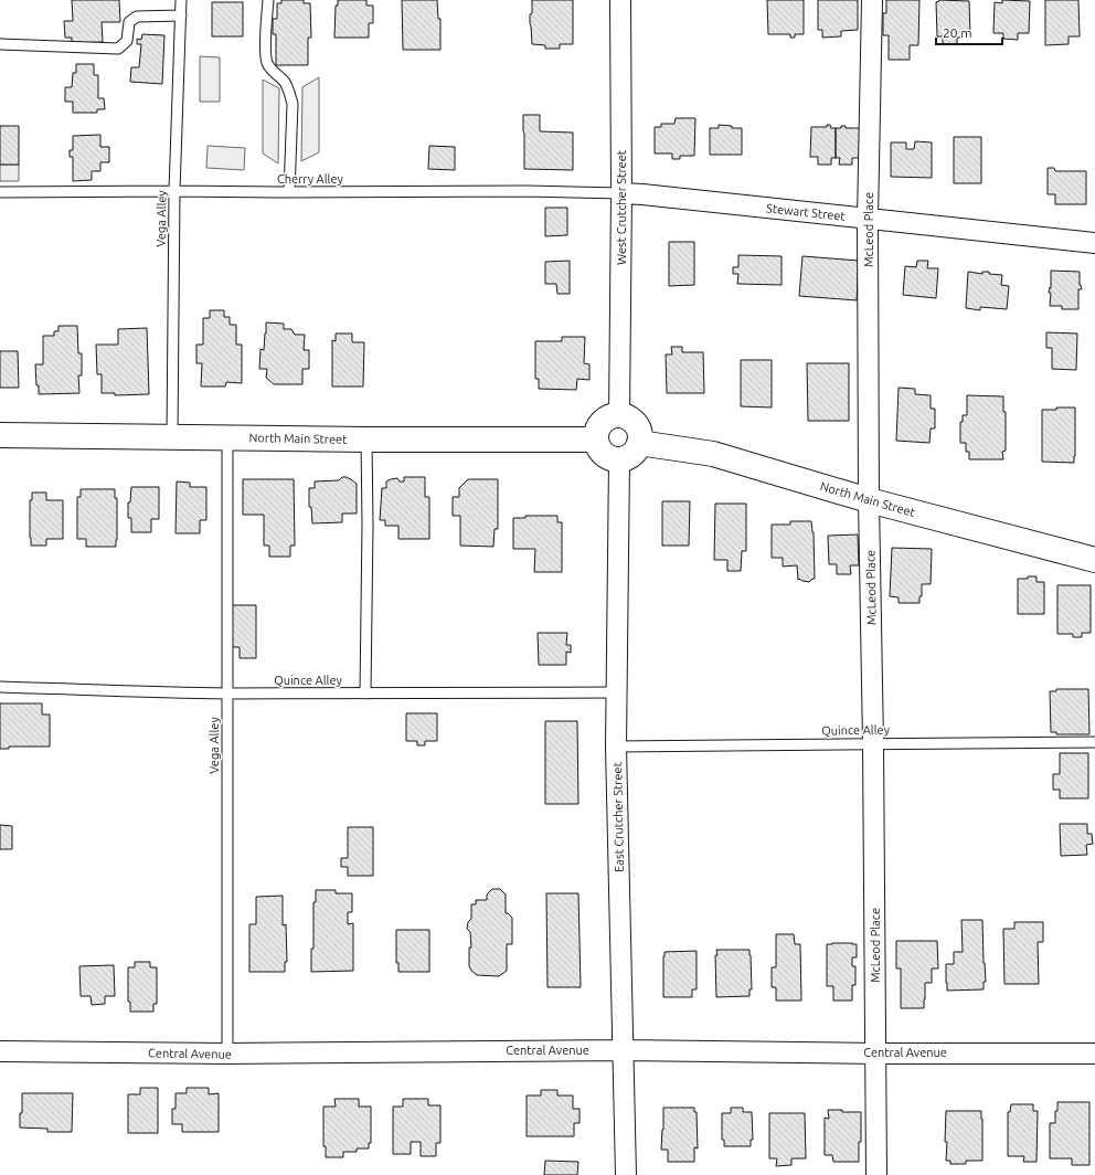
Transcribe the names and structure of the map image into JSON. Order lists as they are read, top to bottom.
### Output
{
  "streets": {
    "street": [
      "West Crutcher Street",
      "Stewart Street",
      "McLeod Place",
      "North Main Street",
      "East Crutcher Street",
      "Central Avenue"
    ],
    "lane": ["Cherry Alley", "Vega Alley", "Quince Alley"]
  },
  "crossings": [
    ["Cherry Alley", "West Crutcher Street"],
    ["Cherry Alley", "Stewart Street"],
    ["Cherry Alley", "Vega Alley"],
    ["West Crutcher Street", "Stewart Street"],
    ["West Crutcher Street", "North Main Street"],
    ["West Crutcher Street", "East Crutcher Street"],
    ["Stewart Street", "McLeod Place"],
    ["Vega Alley", "North Main Street"],
    ["Vega Alley", "Quince Alley"],
    ["Vega Alley", "Central Avenue"],
    ["McLeod Place", "North Main Street"],
    ["McLeod Place", "Quince Alley"],
    ["McLeod Place", "Central Avenue"],
    ["North Main Street", "East Crutcher Street"],
    ["Quince Alley", "East Crutcher Street"],
    ["East Crutcher Street", "Central Avenue"]
  ],
  "scale_bar": "20 m"
}
